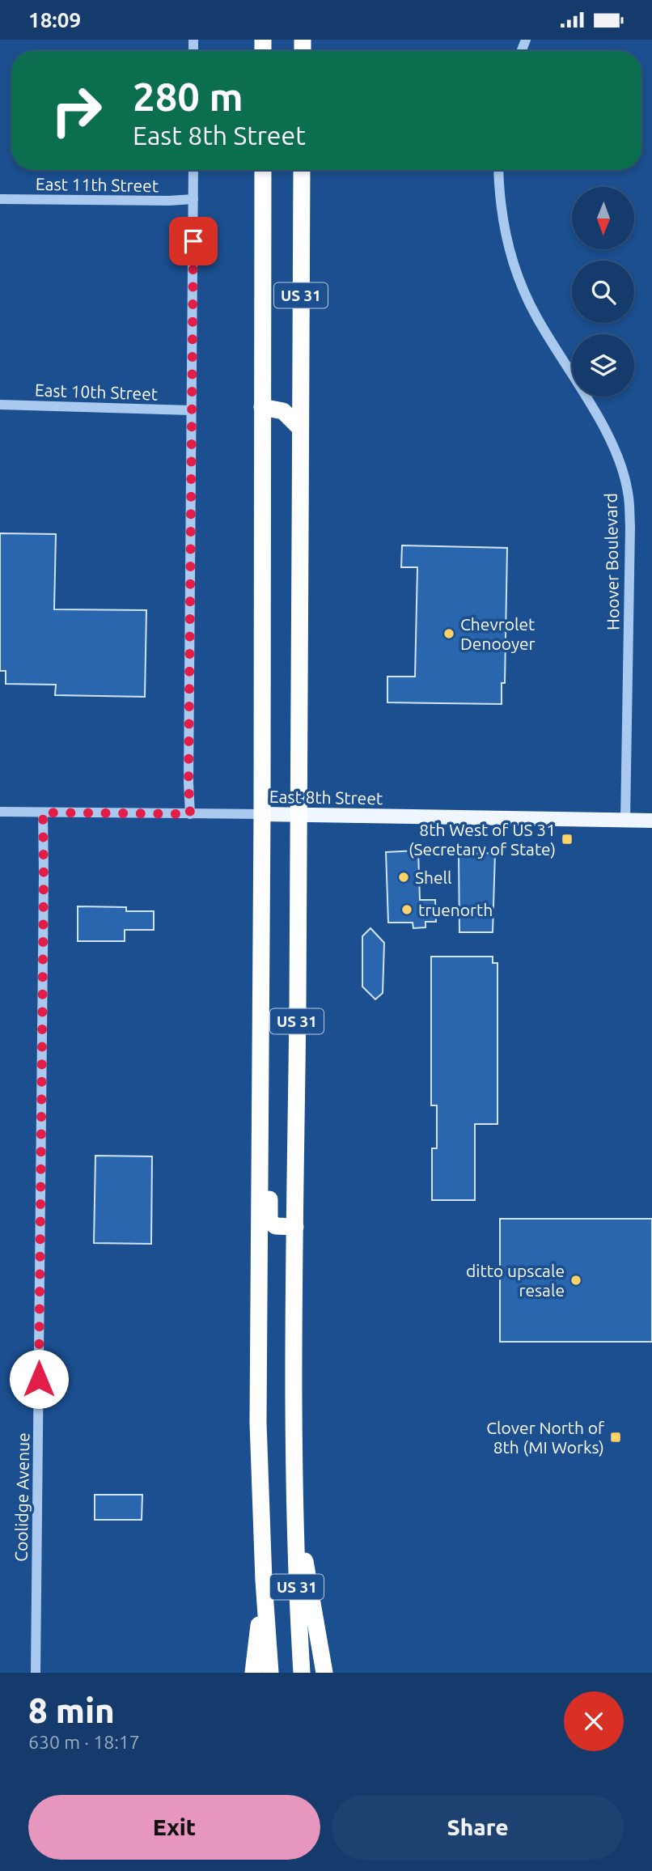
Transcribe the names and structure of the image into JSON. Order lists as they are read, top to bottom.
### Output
{
  "streets": {
    "highway": ["US 31"],
    "main road": ["East 8th Street"],
    "street": [
      "East 11th Street",
      "East 10th Street",
      "Hoover Boulevard",
      "Coolidge Avenue"
    ]
  },
  "crossings": [
    ["US 31", "East 8th Street"],
    ["Hoover Boulevard", "East 8th Street"],
    ["East 8th Street", "Coolidge Avenue"]
  ],
  "places": {
    "other": [
      "Chevrolet Denooyer",
      "Shell",
      "truenorth",
      "ditto upscale resale"
    ],
    "transit": ["8th West of US 31 (Secretary of State)", "Clover North of 8th (MI Works)"]
  },
  "north": "bottom",
  "page": {
    "status": "18:09",
    "turn": ["280 m", "East 8th Street"],
    "heading": ["8 min", "630 m · 18:17"],
    "buttons": ["Exit", "Share"]
  }
}
